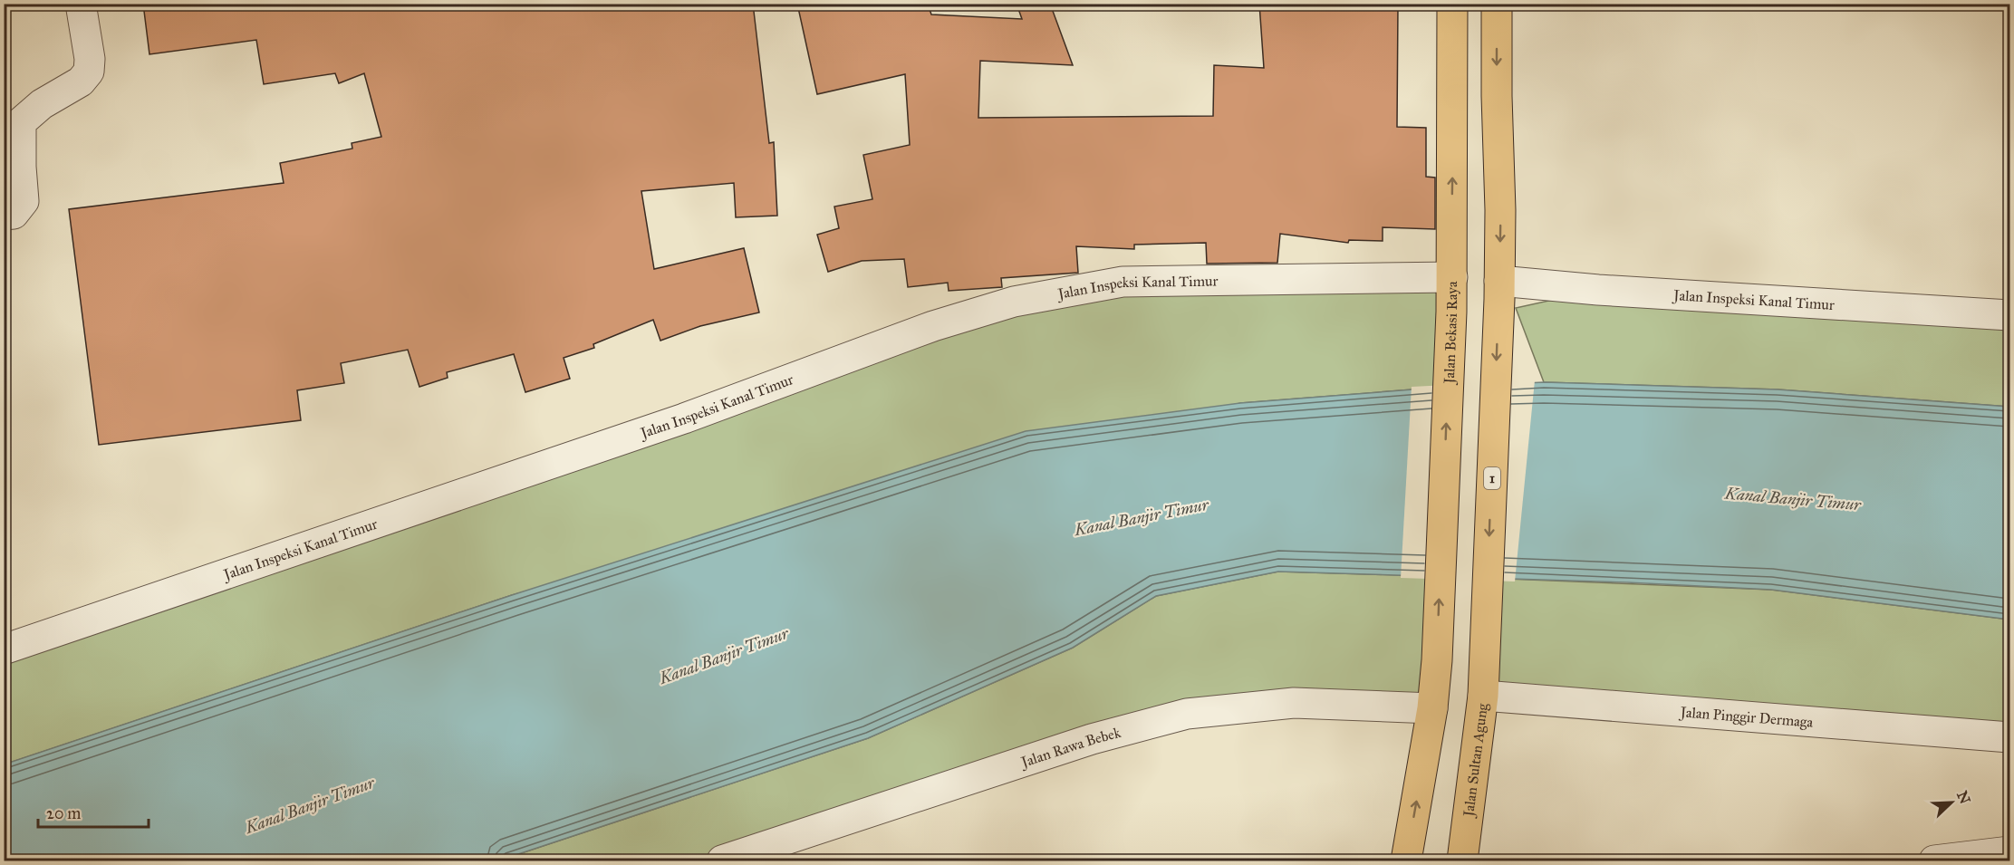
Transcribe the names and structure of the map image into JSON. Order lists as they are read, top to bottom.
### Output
{
  "streets": {
    "highway": ["Jalan Bekasi Raya", "1", "Jalan Sultan Agung"],
    "street": ["Jalan Inspeksi Kanal Timur", "Jalan Pinggir Dermaga", "Jalan Rawa Bebek"]
  },
  "crossings": [
    ["Jalan Inspeksi Kanal Timur", "Jalan Bekasi Raya"],
    ["Jalan Inspeksi Kanal Timur", "1"],
    ["Jalan Inspeksi Kanal Timur", "Jalan Sultan Agung"],
    ["Jalan Bekasi Raya", "Jalan Rawa Bebek"],
    ["1", "Jalan Sultan Agung"],
    ["Jalan Pinggir Dermaga", "Jalan Sultan Agung"]
  ],
  "one_way": ["Jalan Sultan Agung"],
  "water": ["Kanal Banjir Timur"],
  "scale_bar": "20 m",
  "north": "top right"
}
